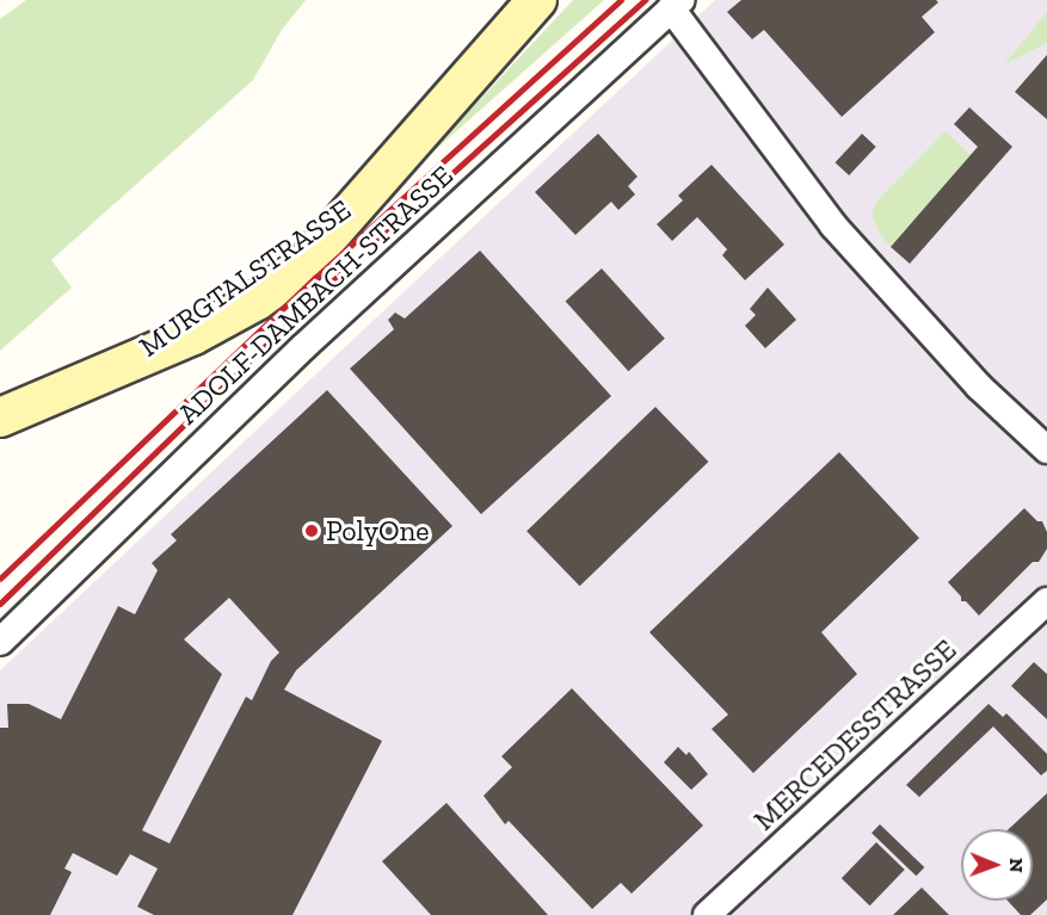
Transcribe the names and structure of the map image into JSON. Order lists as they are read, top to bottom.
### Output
{
  "streets": {
    "street": ["MURGTALSTRASSE", "ADOLF-DAMBACH-STRASSE", "MERCEDESSTRASSE"]
  },
  "places": ["PolyOne"],
  "north": "right"
}
